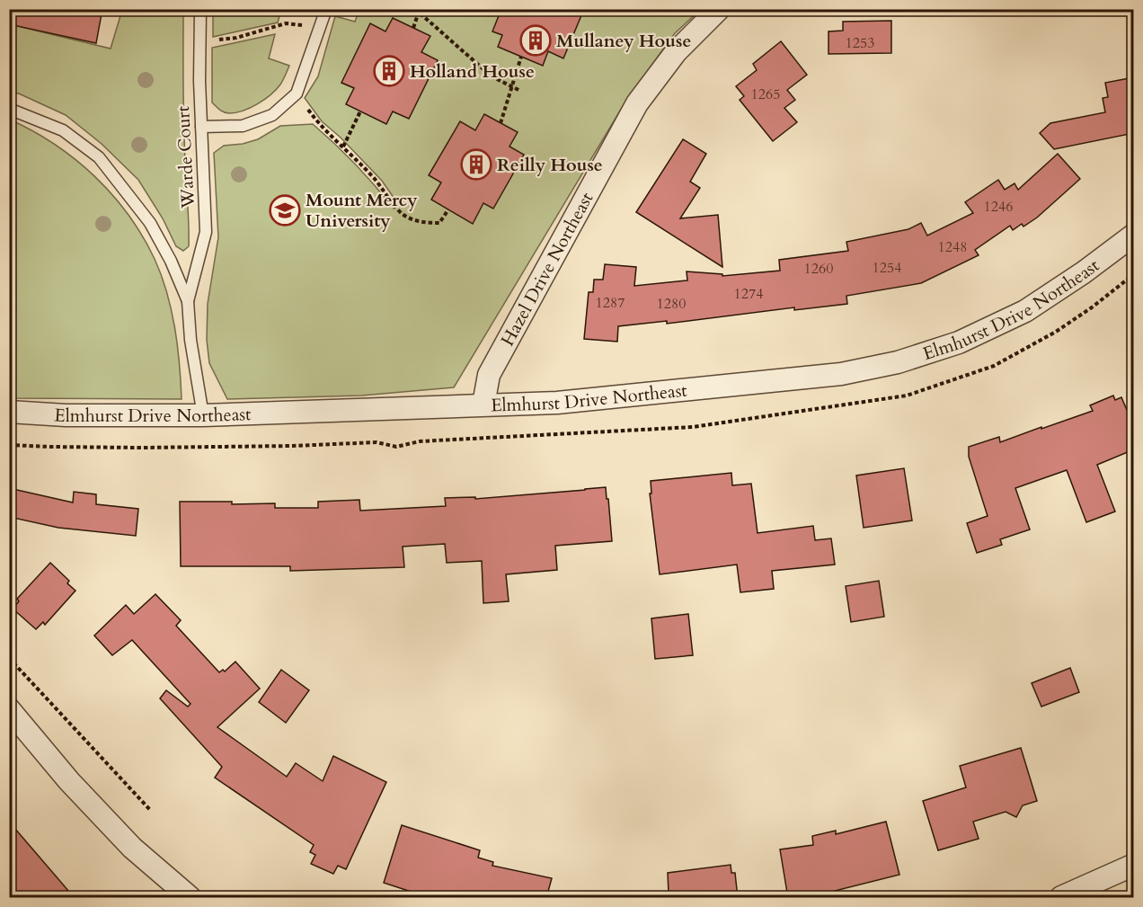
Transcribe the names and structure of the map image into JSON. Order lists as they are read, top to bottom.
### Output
{
  "streets": {
    "street": ["Hazel Drive Northeast", "Elmhurst Drive Northeast"],
    "lane": ["Warde Court"]
  },
  "crossings": [
    ["Hazel Drive Northeast", "Elmhurst Drive Northeast"]
  ],
  "places": {
    "building": ["Mullaney House", "Holland House", "Reilly House"],
    "school or university": ["Mount Mercy University"]
  },
  "house_numbers": [
    "1253",
    "1265",
    "1246",
    "1248",
    "1254",
    "1260",
    "1274",
    "1287",
    "1280"
  ]
}
